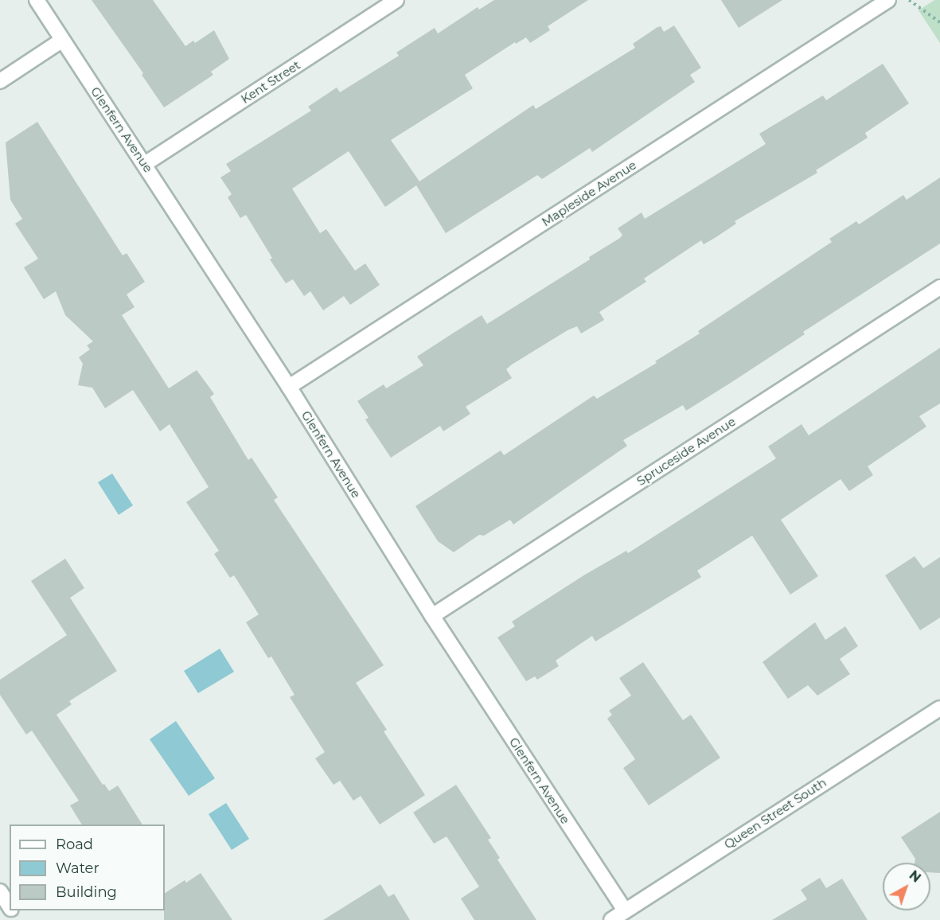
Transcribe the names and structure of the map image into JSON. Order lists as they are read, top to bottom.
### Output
{
  "streets": {
    "street": [
      "Kent Street",
      "Glenfern Avenue",
      "Mapleside Avenue",
      "Spruceside Avenue",
      "Queen Street South"
    ]
  },
  "crossings": [
    ["Kent Street", "Glenfern Avenue"],
    ["Glenfern Avenue", "Mapleside Avenue"],
    ["Glenfern Avenue", "Spruceside Avenue"],
    ["Glenfern Avenue", "Queen Street South"]
  ],
  "legend": ["Road", "Water", "Building"],
  "north": "top right"
}
